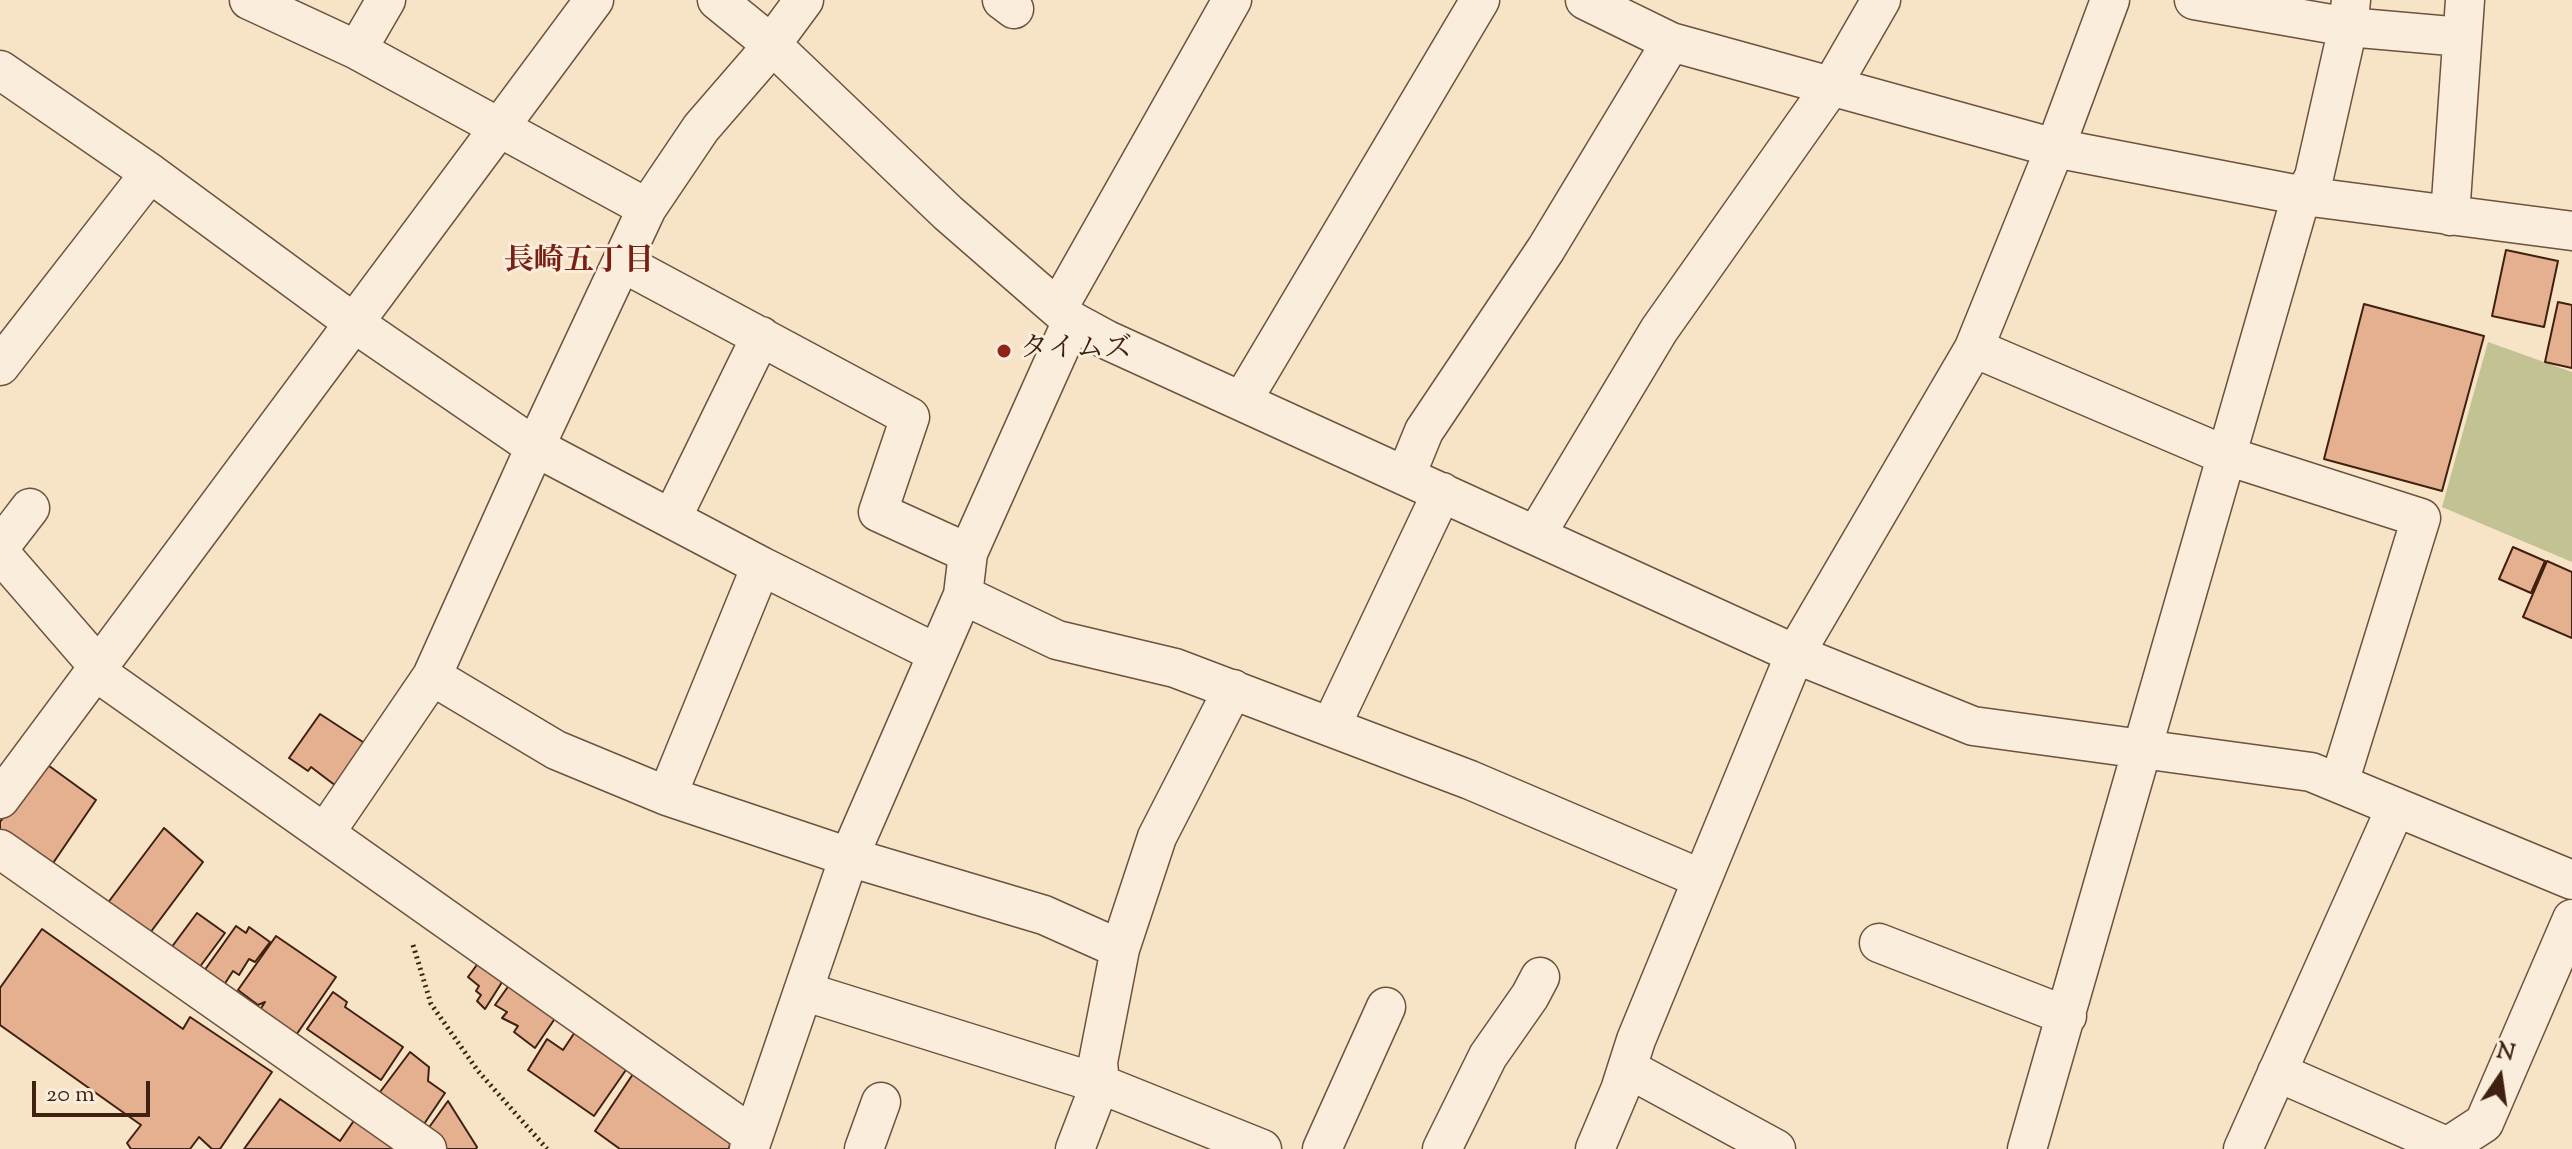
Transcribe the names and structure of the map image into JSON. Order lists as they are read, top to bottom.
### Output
{
  "districts": ["長崎五丁目"],
  "places": ["タイムズ"],
  "scale_bar": "20 m",
  "north": "top"
}
